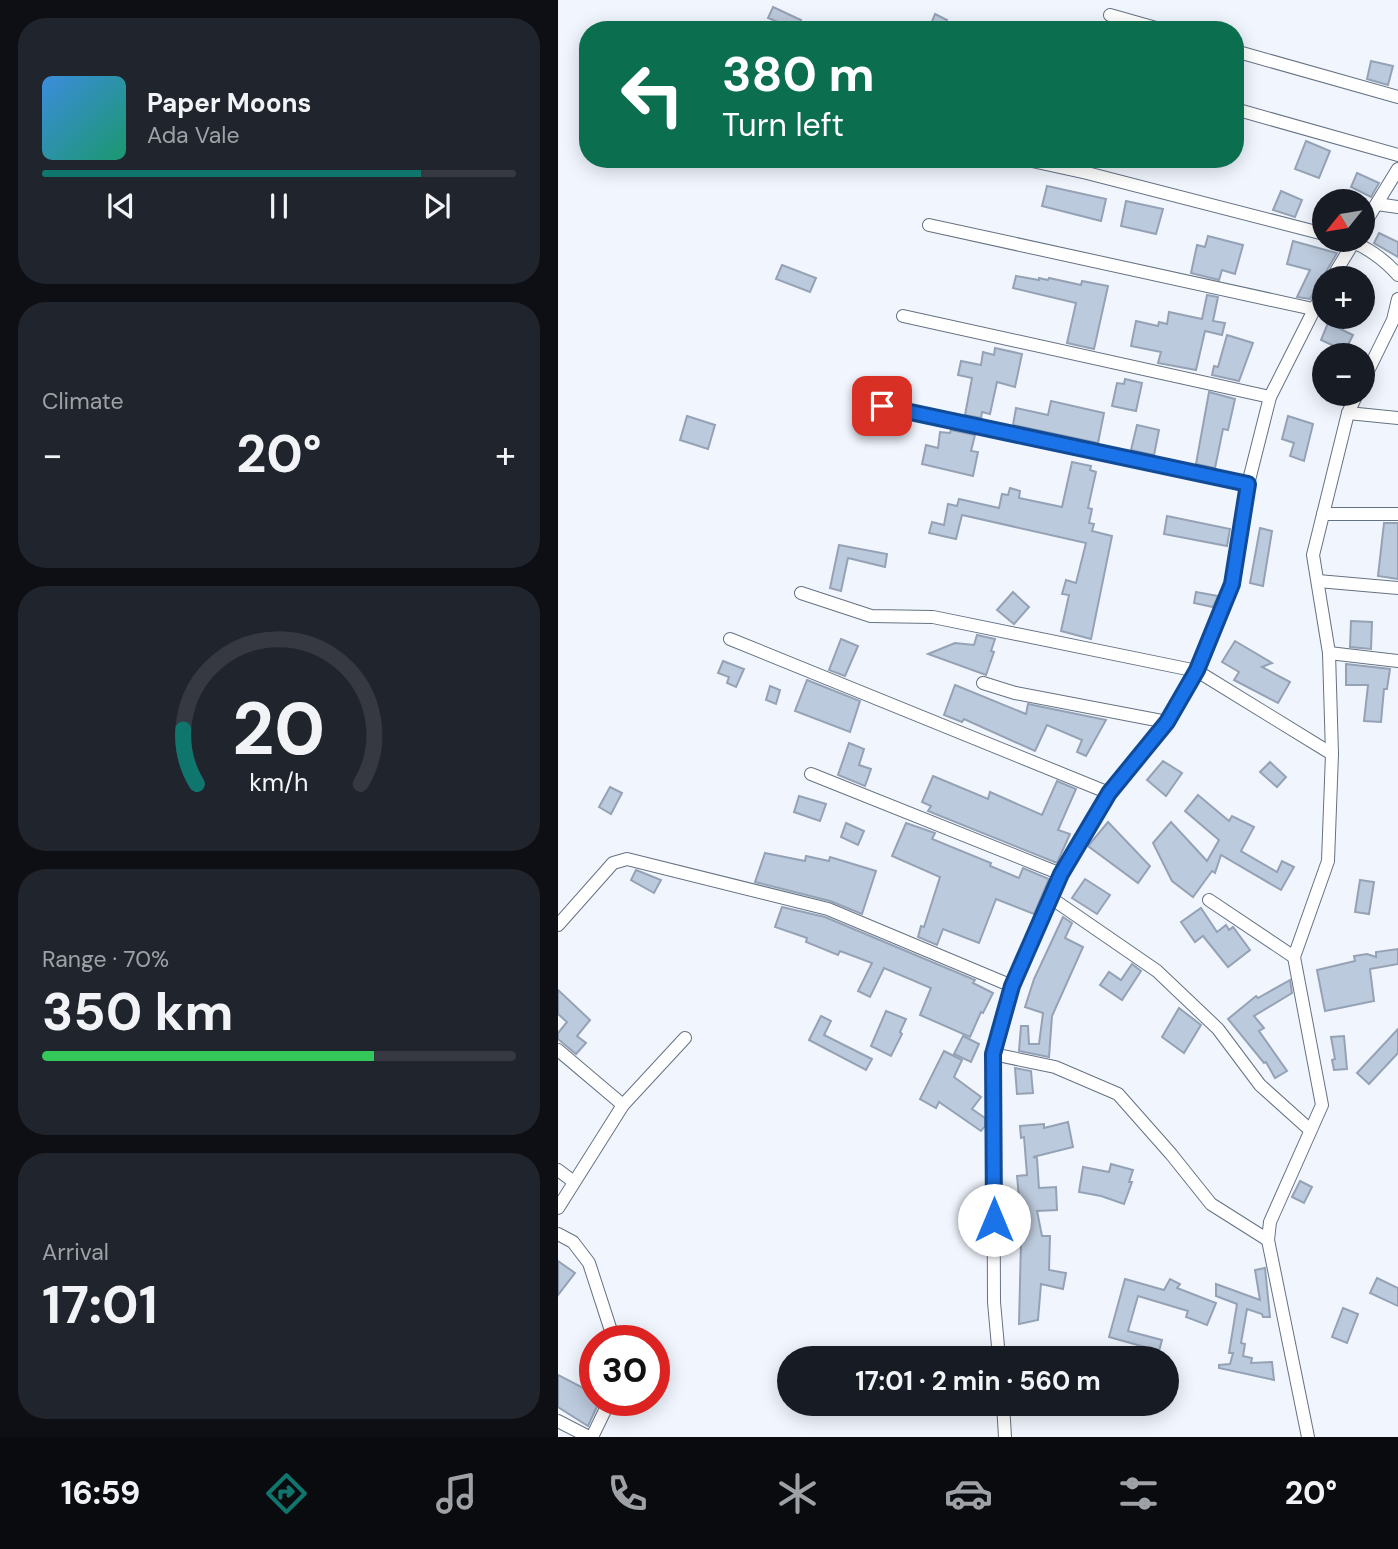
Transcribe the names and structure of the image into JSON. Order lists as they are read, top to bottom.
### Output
{
  "north": "bottom left",
  "page": {
    "turn": ["380 m", "Turn left"],
    "song": ["Paper Moons", "Ada Vale"],
    "map_buttons": ["+", "−"],
    "tile": [
      "Climate",
      ["Range · 70%", "350 km"],
      ["Arrival", "17:01"]
    ],
    "heat": ["−", "20°", "+"],
    "limit": "30",
    "trip": "17:01 · 2 min · 560 m",
    "tabs": ["16:59", "20°"],
    "gauge": ["20", "km/h"]
  }
}
